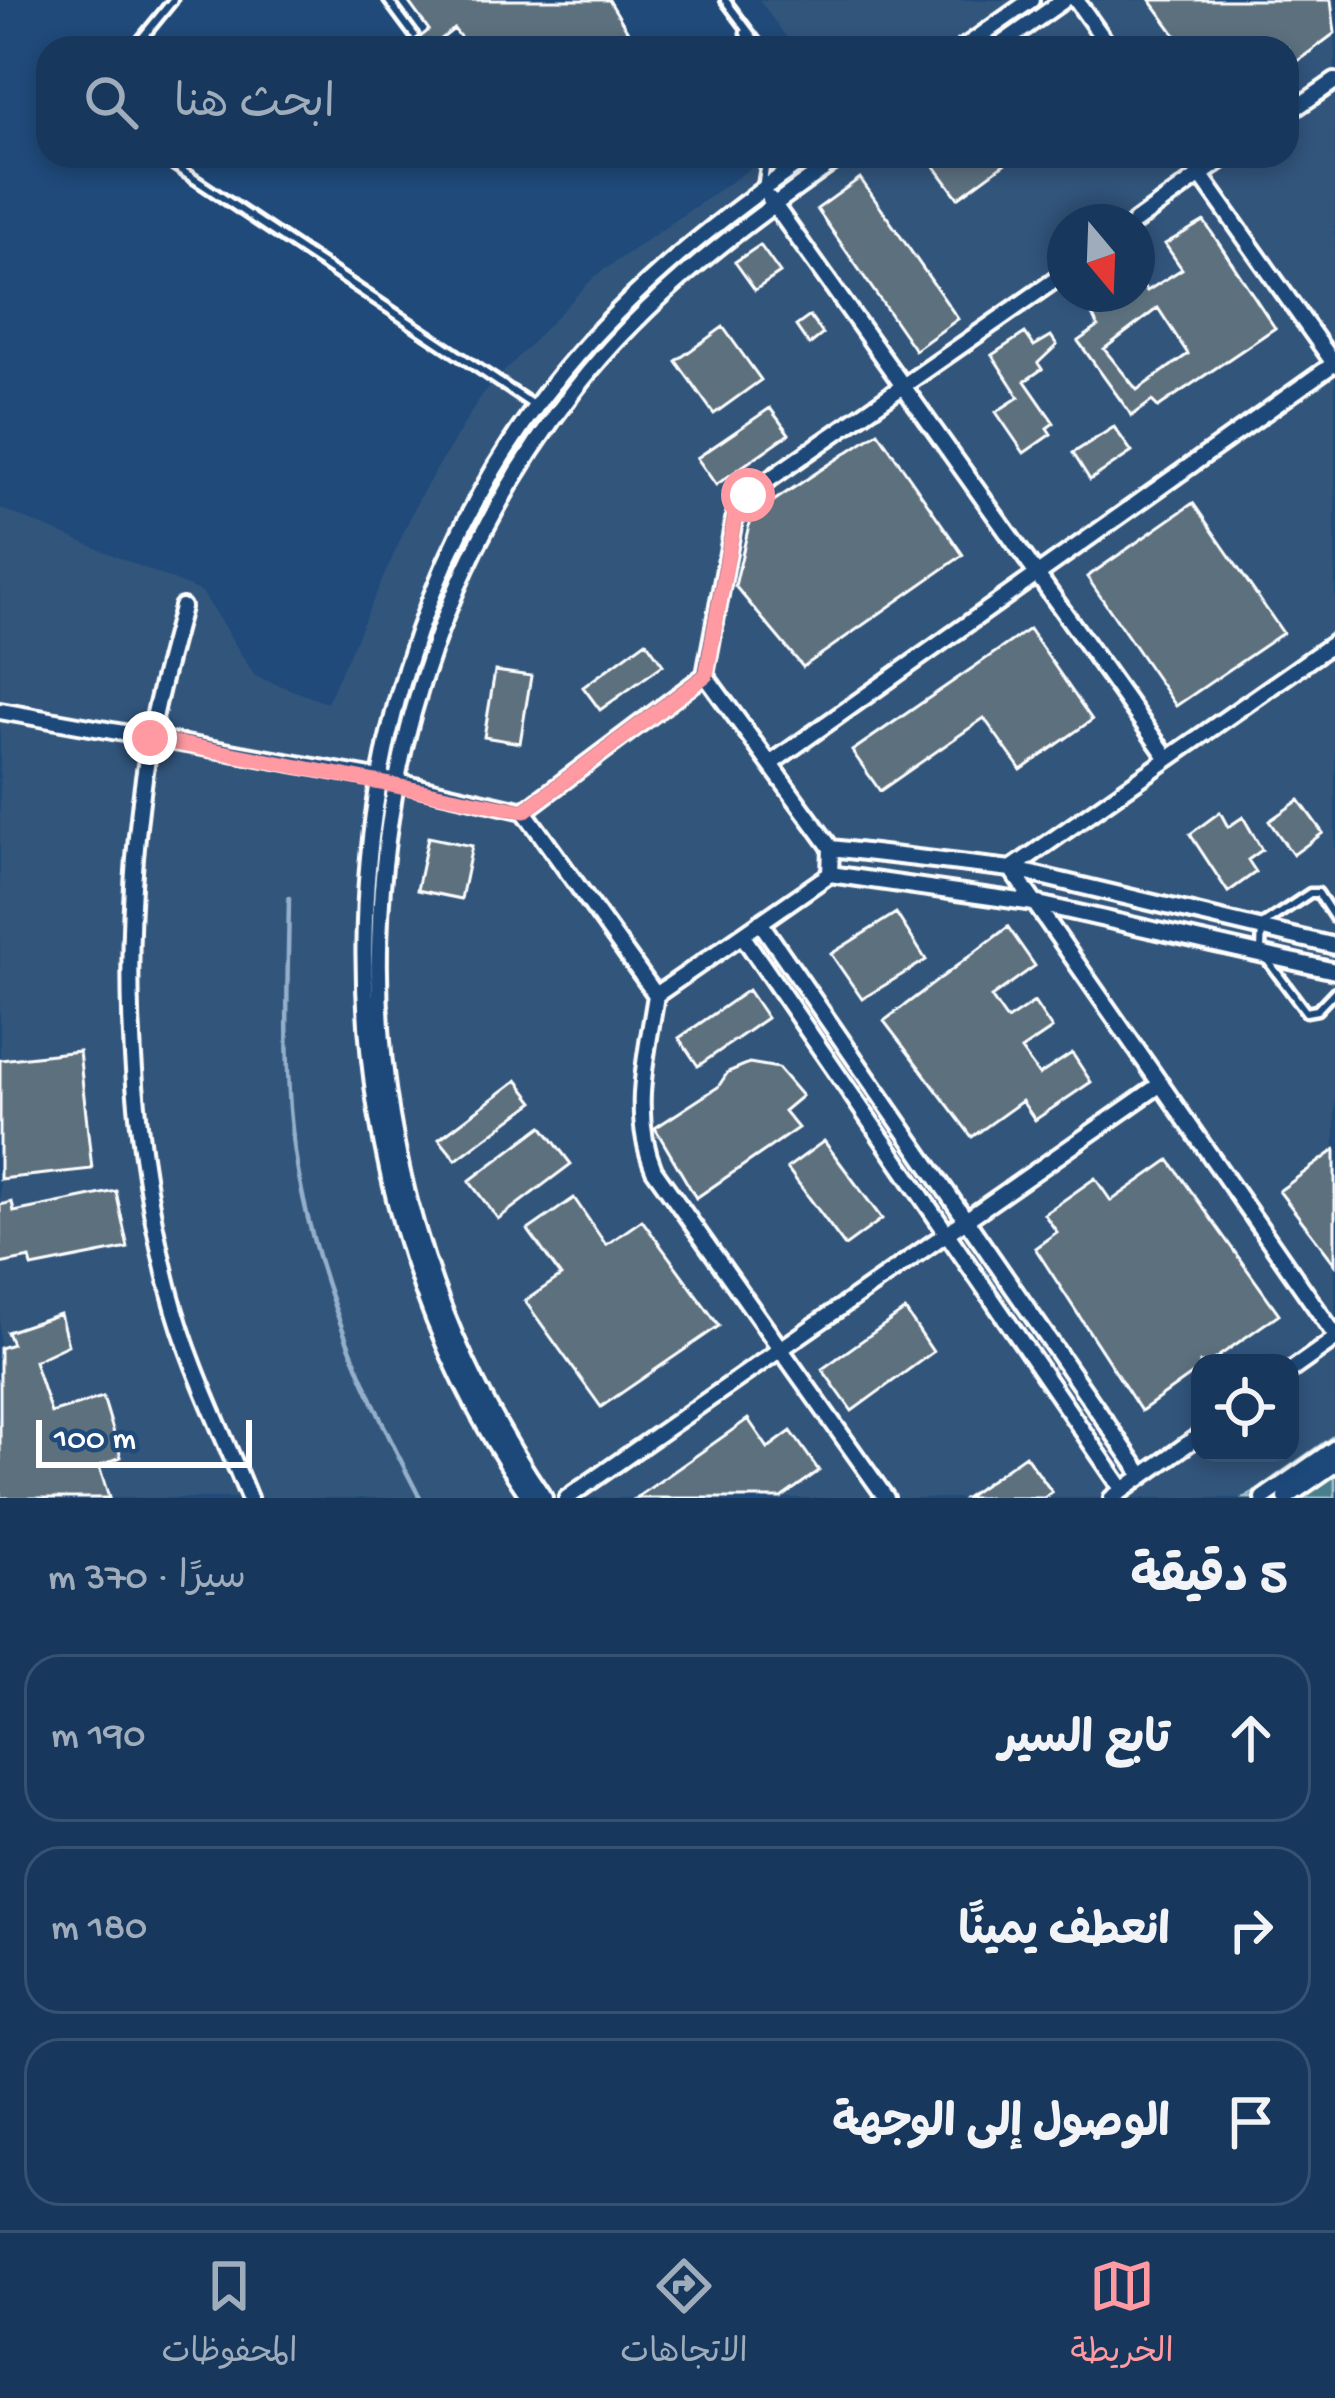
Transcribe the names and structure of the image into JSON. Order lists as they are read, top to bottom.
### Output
{
  "scale_bar": "100 m",
  "north": "bottom",
  "page": {
    "search": "ابحث هنا",
    "scale": "100 m",
    "heading": ["5 دقيقة", "سيرًا · 370 m"],
    "list": [
      ["تابع السير", "190 m"],
      ["انعطف يمينًا", "180 m"],
      "الوصول إلى الوجهة"
    ],
    "nav": ["الخريطة", "الاتجاهات", "المحفوظات"]
  }
}
